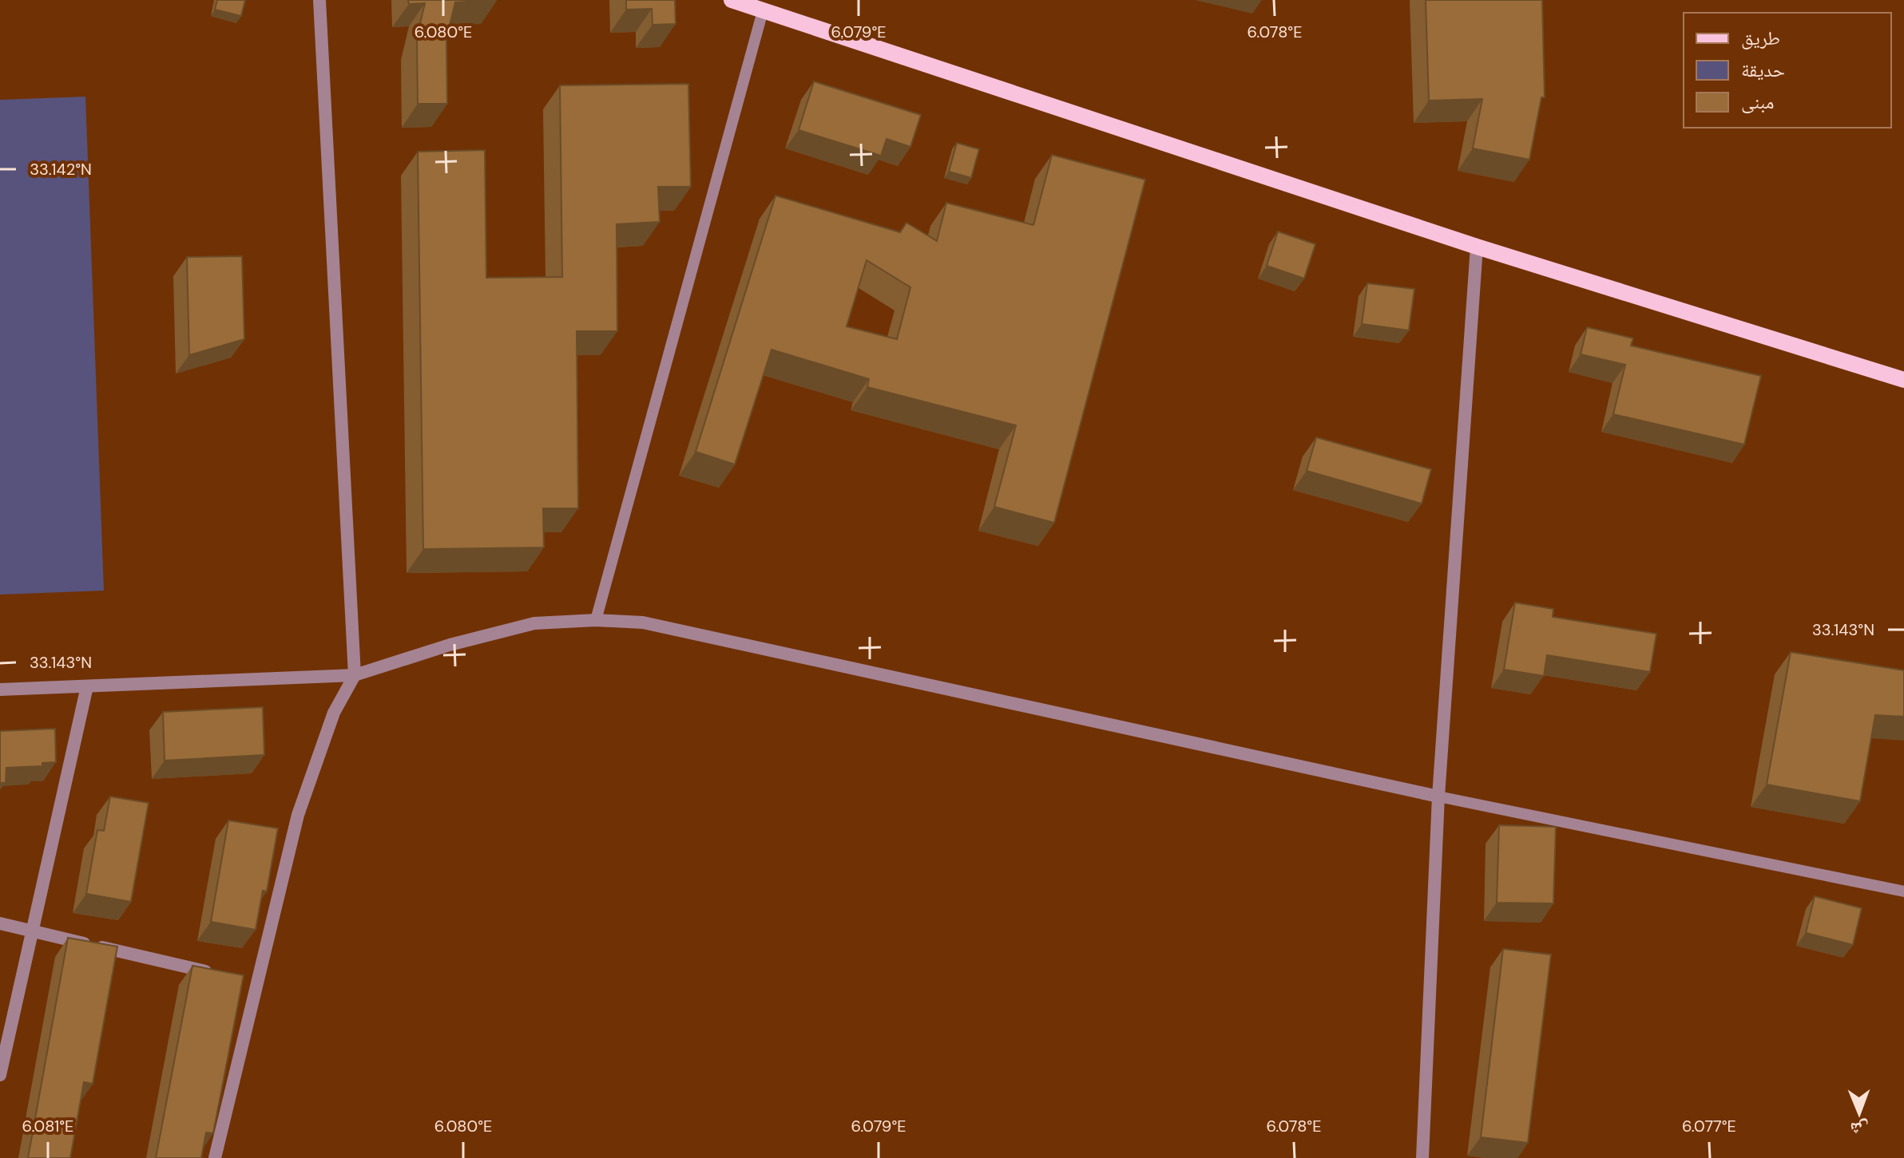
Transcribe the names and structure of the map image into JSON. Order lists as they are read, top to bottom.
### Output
{
  "legend": ["طريق", "حديقة", "مبنى"],
  "north": "bottom",
  "coordinates": [
    "6.080°E",
    "6.079°E",
    "6.078°E",
    "33.142°N",
    "33.143°N",
    "6.081°E",
    "6.077°E"
  ]
}
